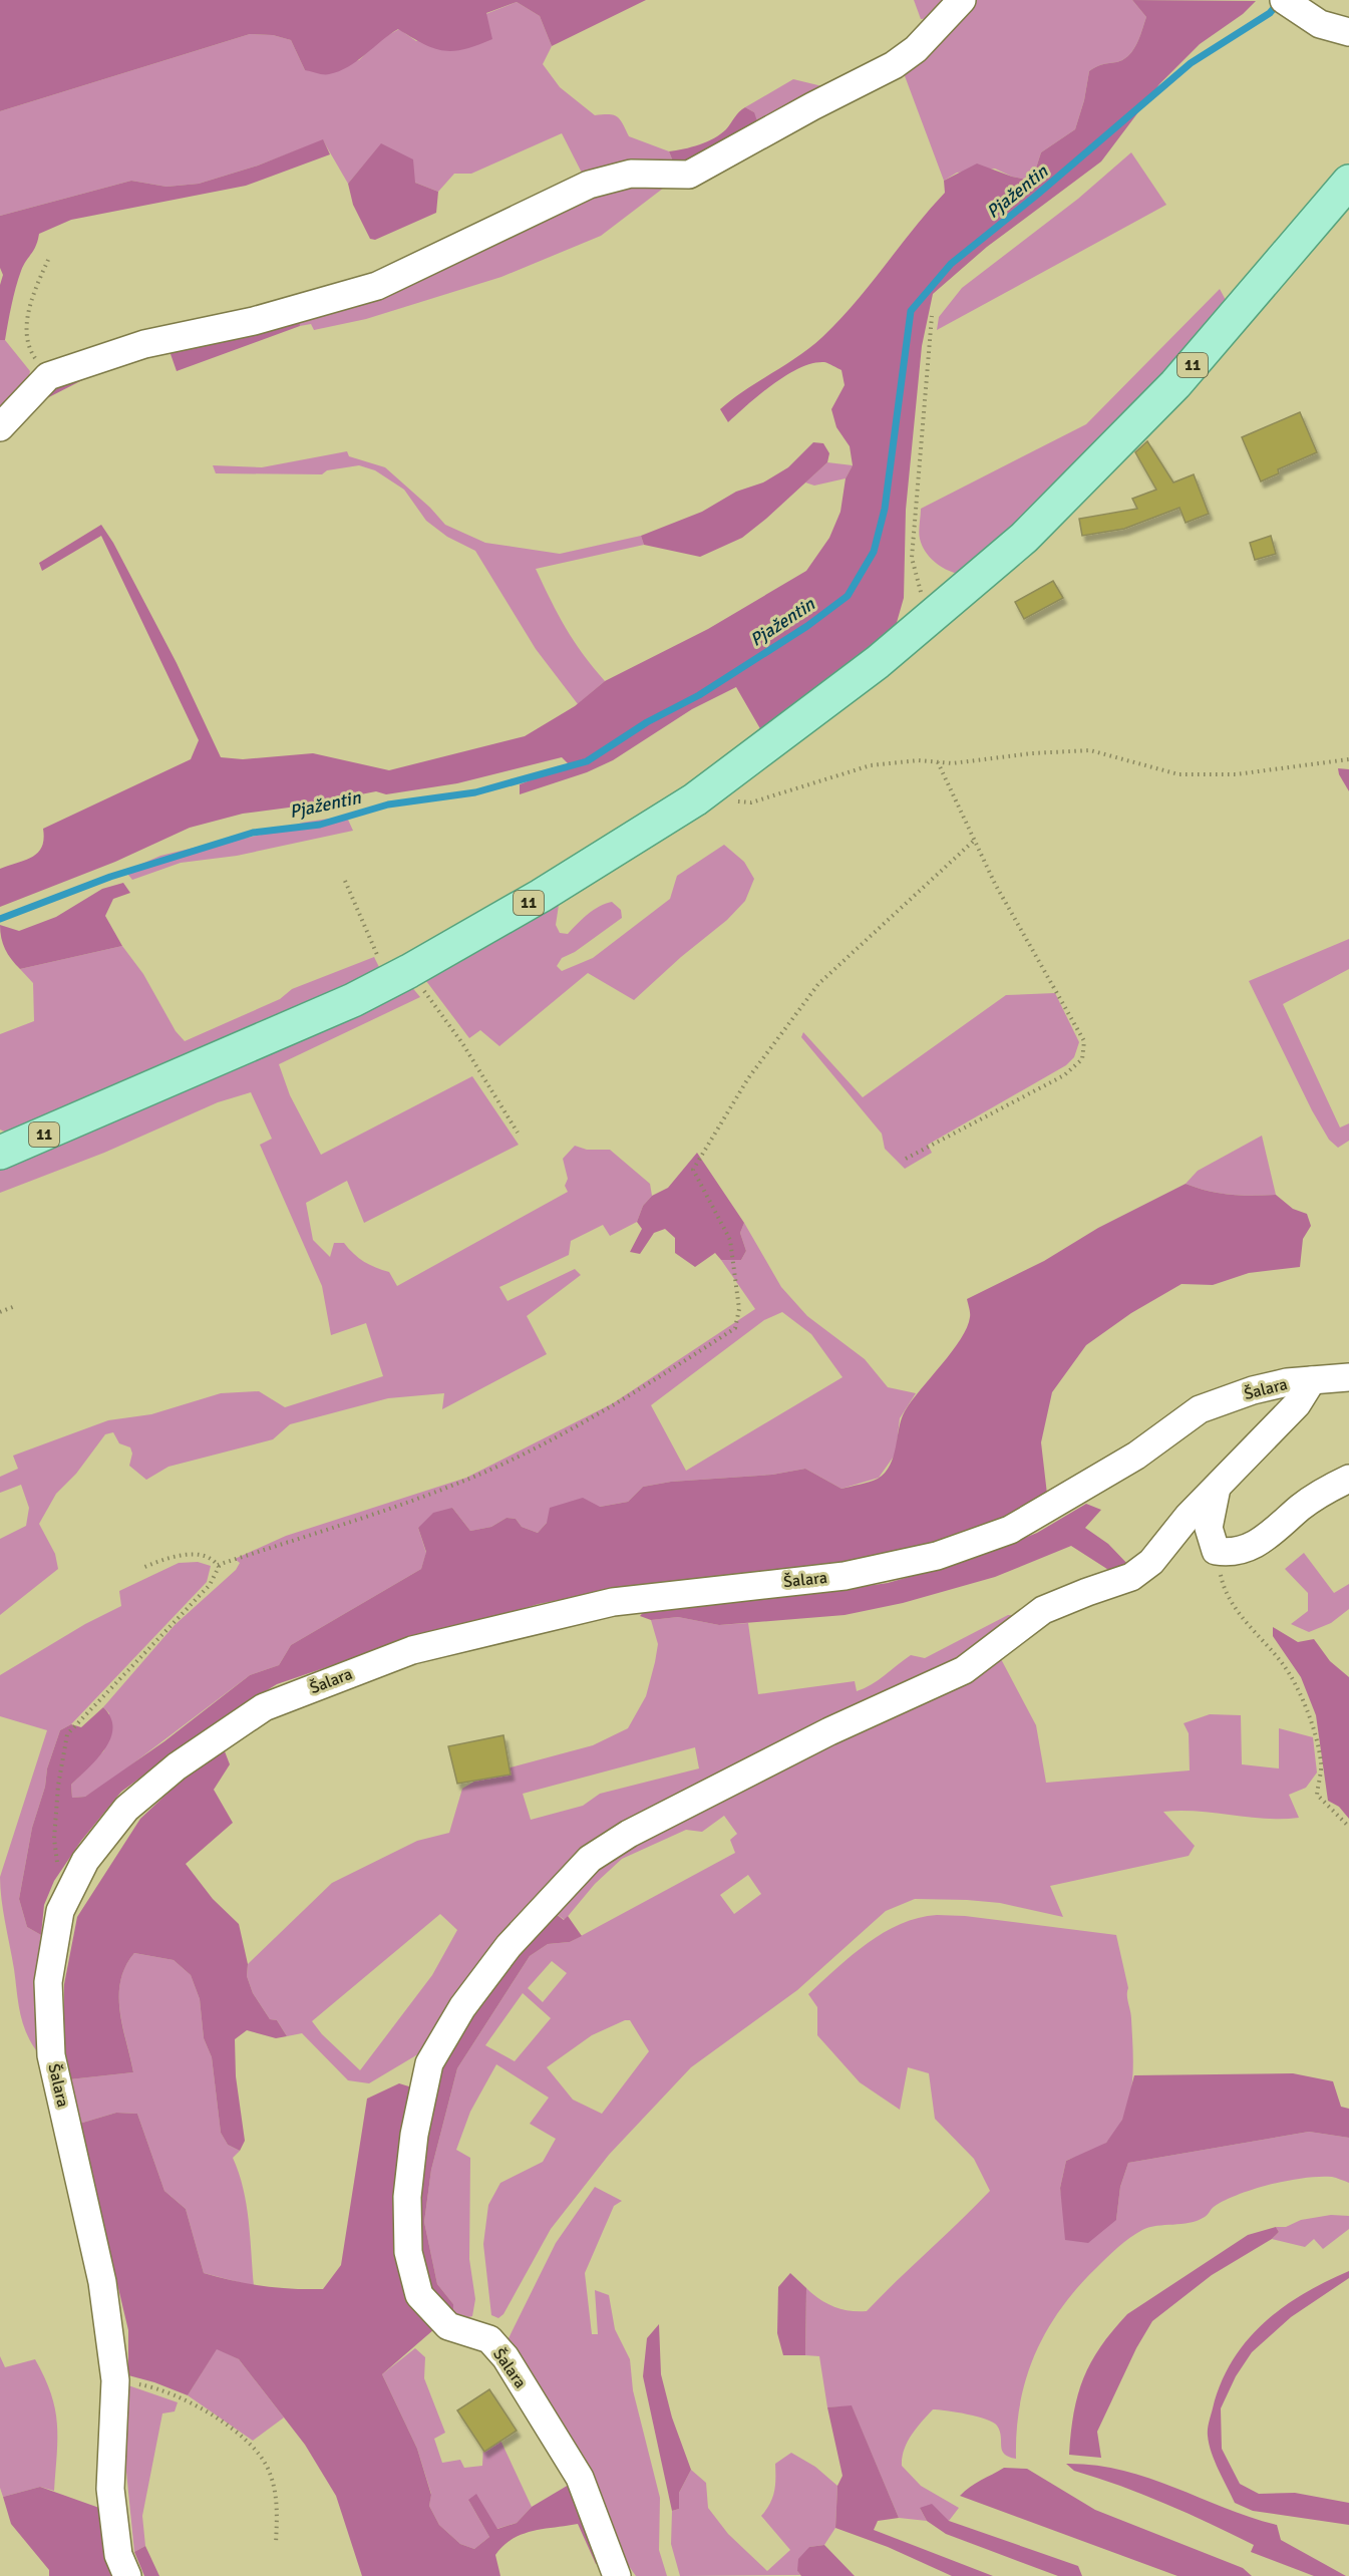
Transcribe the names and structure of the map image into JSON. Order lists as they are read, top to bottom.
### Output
{
  "streets": {
    "main road": ["11"],
    "street": ["Šalara"]
  },
  "water": ["Pjažentin"]
}
